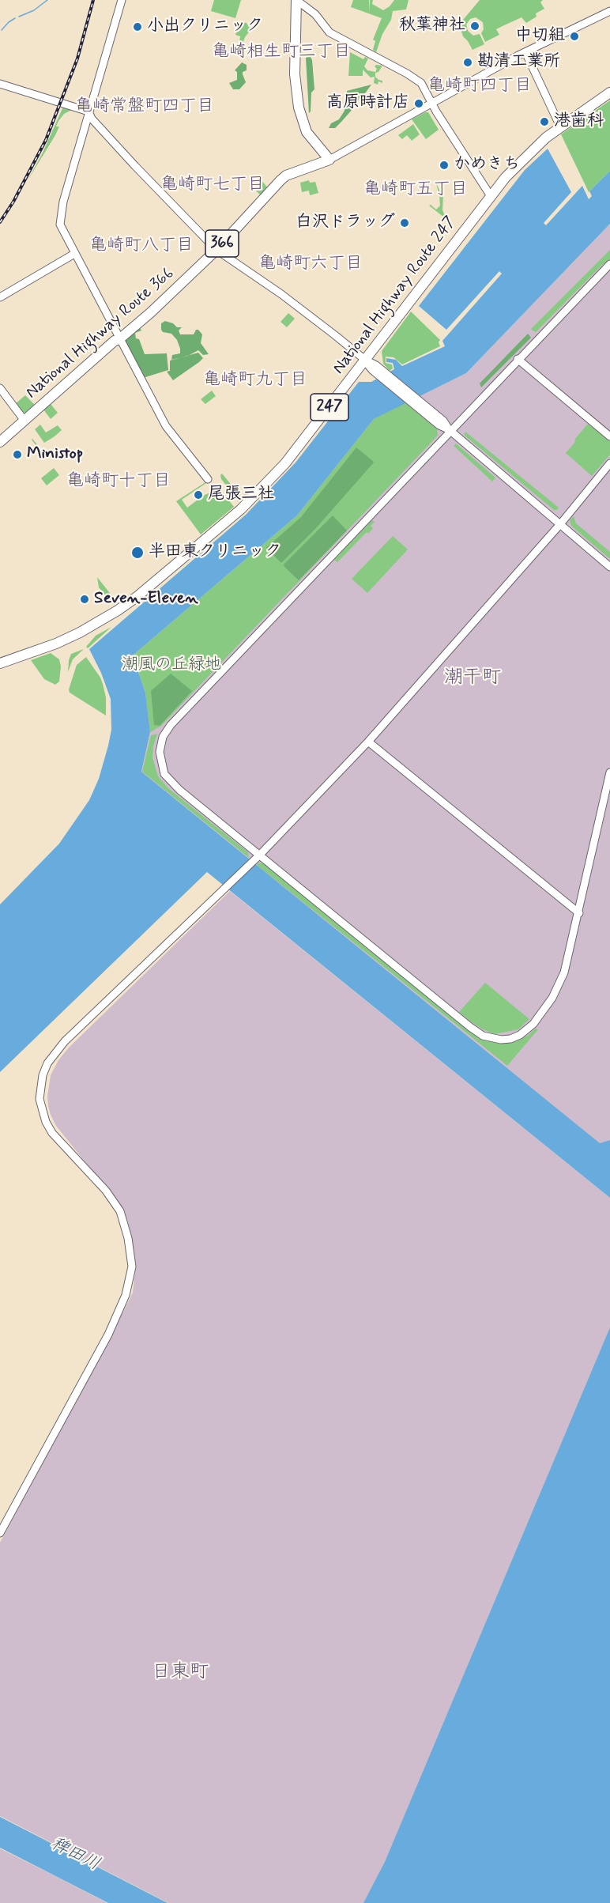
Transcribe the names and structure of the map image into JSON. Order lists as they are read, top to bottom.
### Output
{
  "streets": {
    "highway": [
      "366",
      "National Highway Route 247",
      "National Highway Route 366",
      "247"
    ]
  },
  "districts": [
    "亀崎相生町三丁目",
    "亀崎町四丁目",
    "亀崎常盤町四丁目",
    "亀崎町七丁目",
    "亀崎町五丁目",
    "亀崎町八丁目",
    "亀崎町六丁目",
    "亀崎町九丁目",
    "亀崎町十丁目",
    "潮干町",
    "日東町"
  ],
  "water": ["稗田川"],
  "parks": ["潮風の丘緑地"],
  "places": [
    "秋葉神社",
    "小出クリニック",
    "中切組",
    "勘清工業所",
    "高原時計店",
    "港歯科",
    "かめきち",
    "白沢ドラッグ",
    "Ministop",
    "尾張三社",
    "半田東クリニック",
    "Seven-Eleven"
  ]
}
